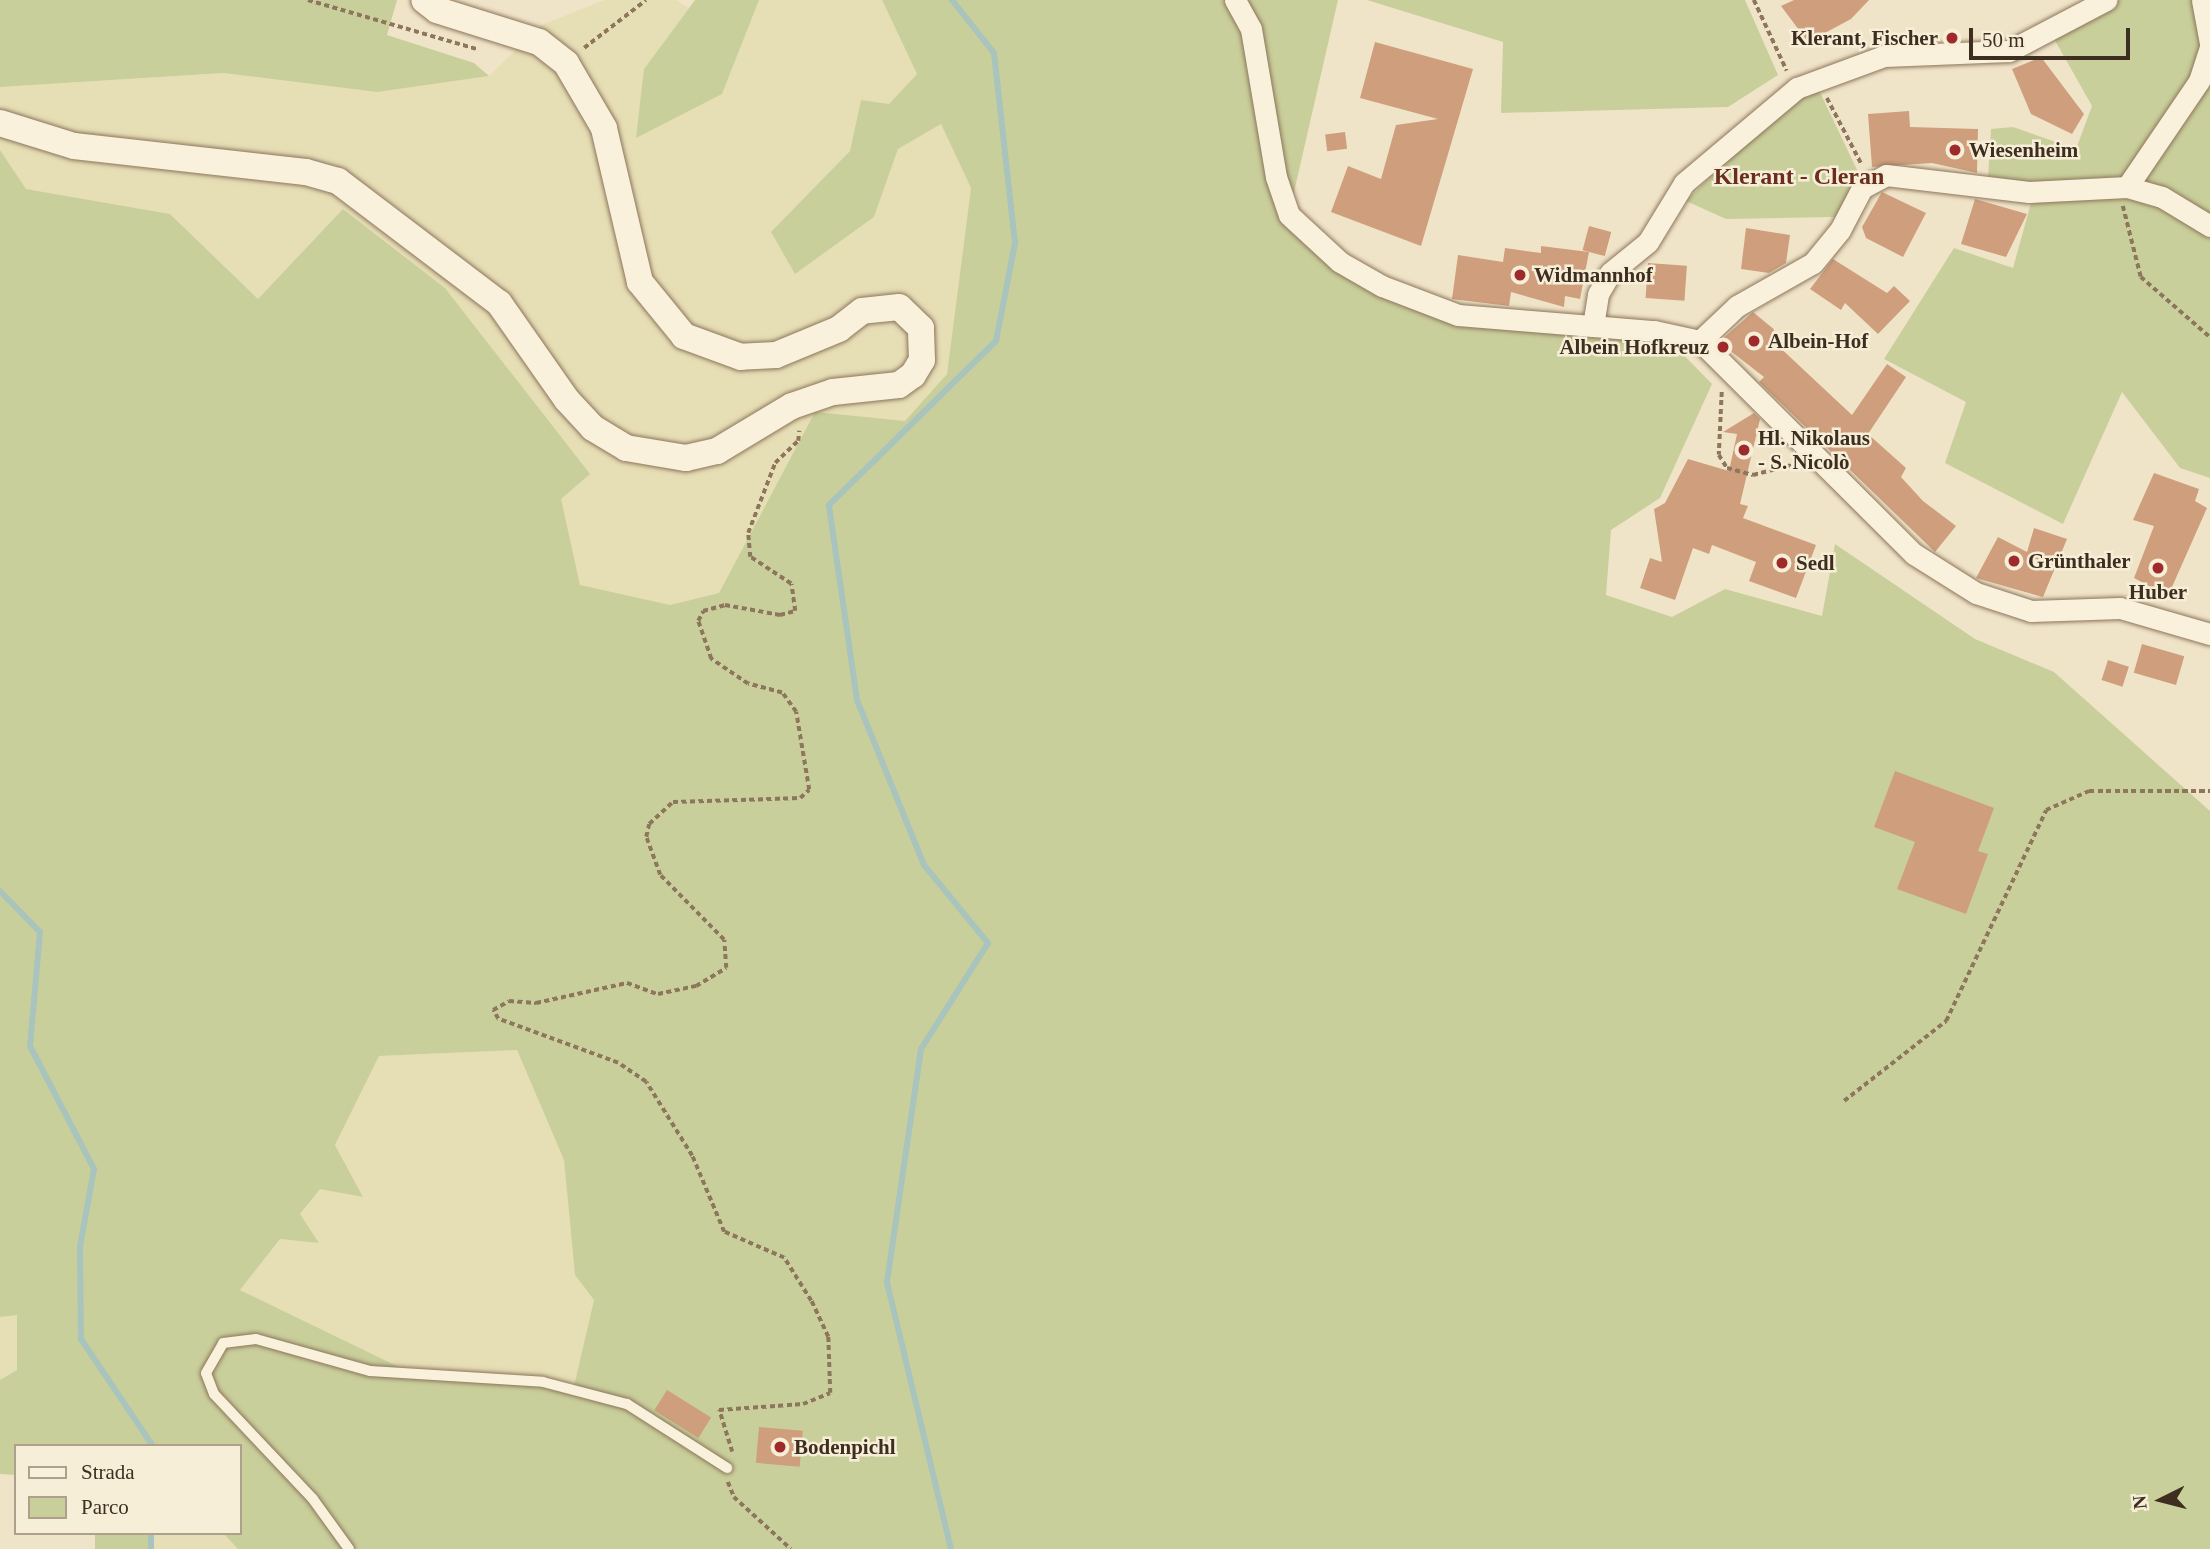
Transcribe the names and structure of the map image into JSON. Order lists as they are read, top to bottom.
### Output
{
  "districts": ["Klerant - Cleran"],
  "places": [
    "Klerant, Fischer",
    "Wiesenheim",
    "Widmannhof",
    "Albein-Hof",
    "Albein Hofkreuz",
    "Hl. Nikolaus - S. Nicolò",
    "Grünthaler",
    "Sedl",
    "Huber",
    "Bodenpichl"
  ],
  "legend": ["Strada", "Parco"],
  "scale_bar": "50 m",
  "north": "left"
}
